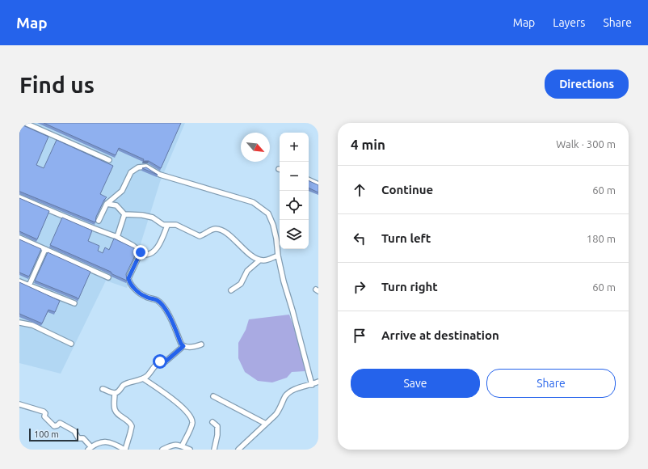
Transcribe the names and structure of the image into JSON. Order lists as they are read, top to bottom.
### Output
{
  "scale_bar": "100 m",
  "north": "bottom right",
  "page": {
    "header": "Map",
    "nav": ["Map", "Layers", "Share"],
    "buttons": [
      "Directions",
      ["Save", "Share"]
    ],
    "title": "Find us",
    "heading": ["4 min", "Walk · 300 m"],
    "map_buttons": ["+", "−"],
    "list": [
      ["Continue", "60 m"],
      ["Turn left", "180 m"],
      ["Turn right", "60 m"],
      "Arrive at destination"
    ],
    "scale": "100 m"
  }
}
